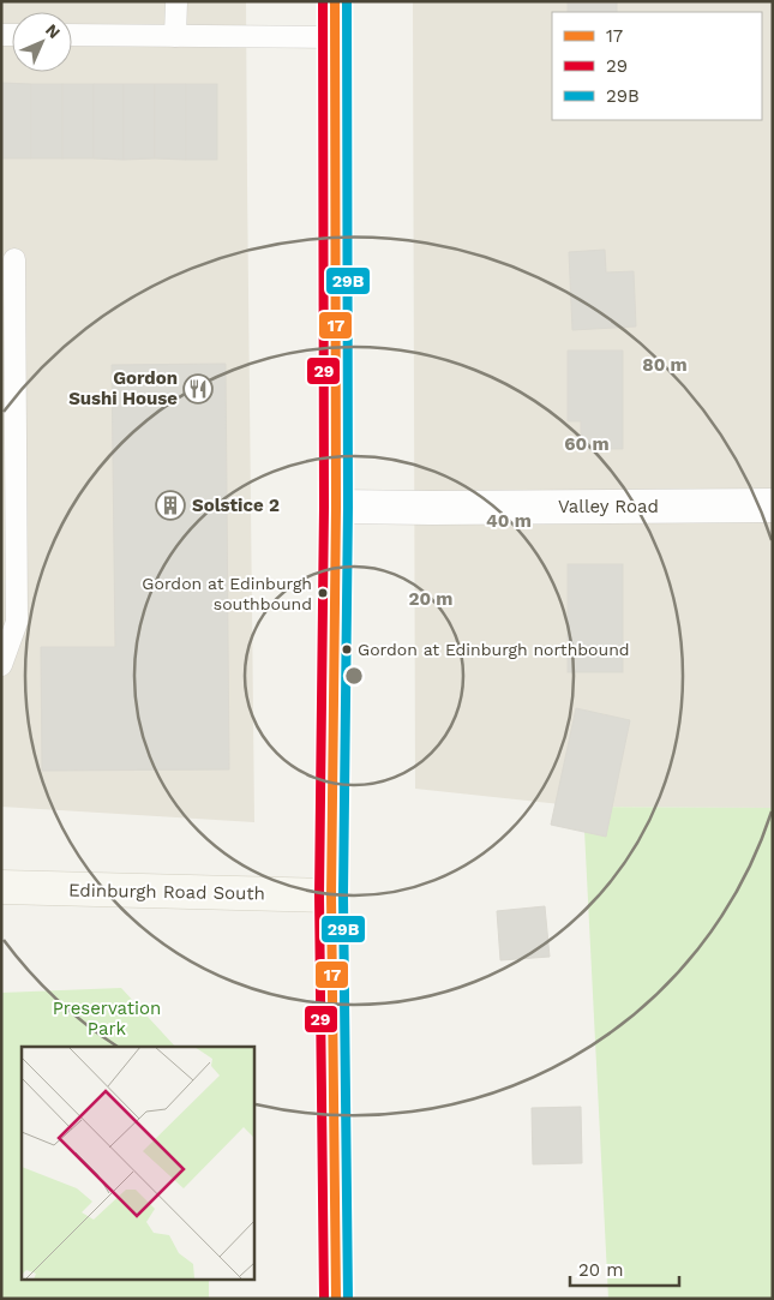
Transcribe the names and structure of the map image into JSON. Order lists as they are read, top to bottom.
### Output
{
  "streets": {
    "main road": ["Edinburgh Road South"],
    "street": ["Valley Road"]
  },
  "parks": ["Preservation Park"],
  "places": {
    "restaurant": ["Gordon Sushi House"],
    "building": ["Solstice 2"],
    "other": ["Gordon at Edinburgh southbound", "Gordon at Edinburgh northbound"]
  },
  "lines": ["transit line 17", "transit line 29", "transit line 29B"],
  "legend": ["17", "29", "29B"],
  "scale_bar": "20 m",
  "north": "top right",
  "rings": [
    "80 m",
    "60 m",
    "40 m",
    "20 m"
  ]
}
